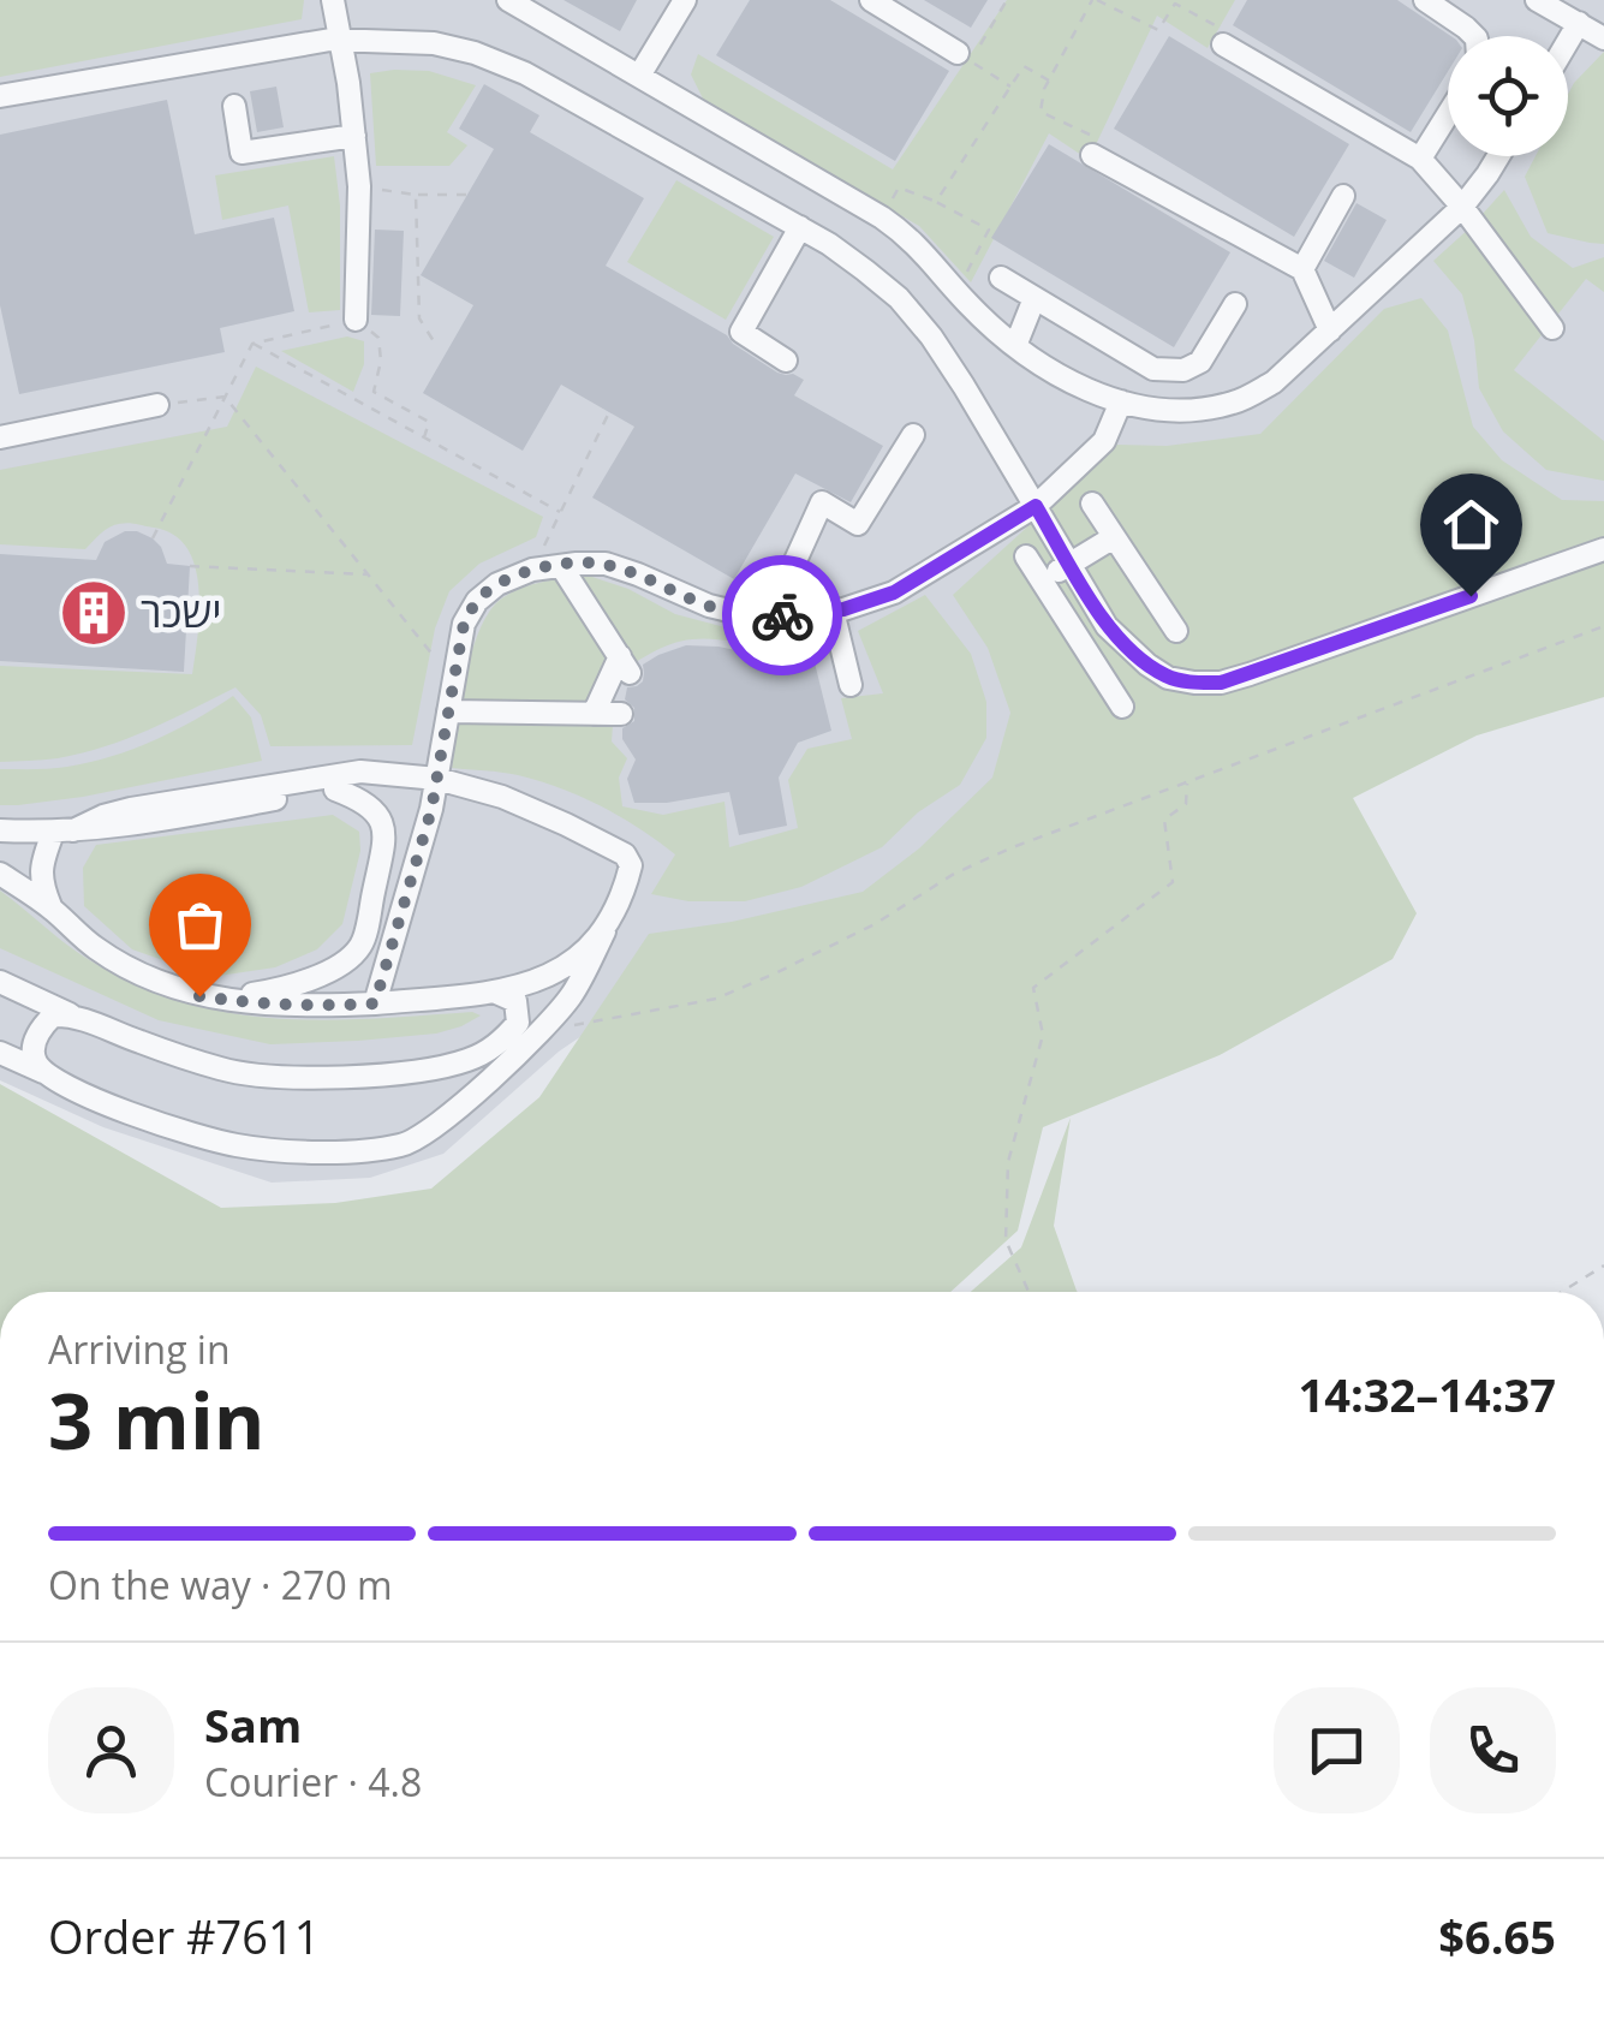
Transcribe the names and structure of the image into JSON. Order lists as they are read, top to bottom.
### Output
{
  "places": {
    "building": ["ישכר"]
  },
  "page": {
    "heading": ["3 min", "Arriving in", "14:32–14:37"],
    "panel": [
      "Sam",
      "Courier · 4.8",
      "Order #7611",
      "$6.65"
    ],
    "bar": "On the way · 270 m"
  }
}
